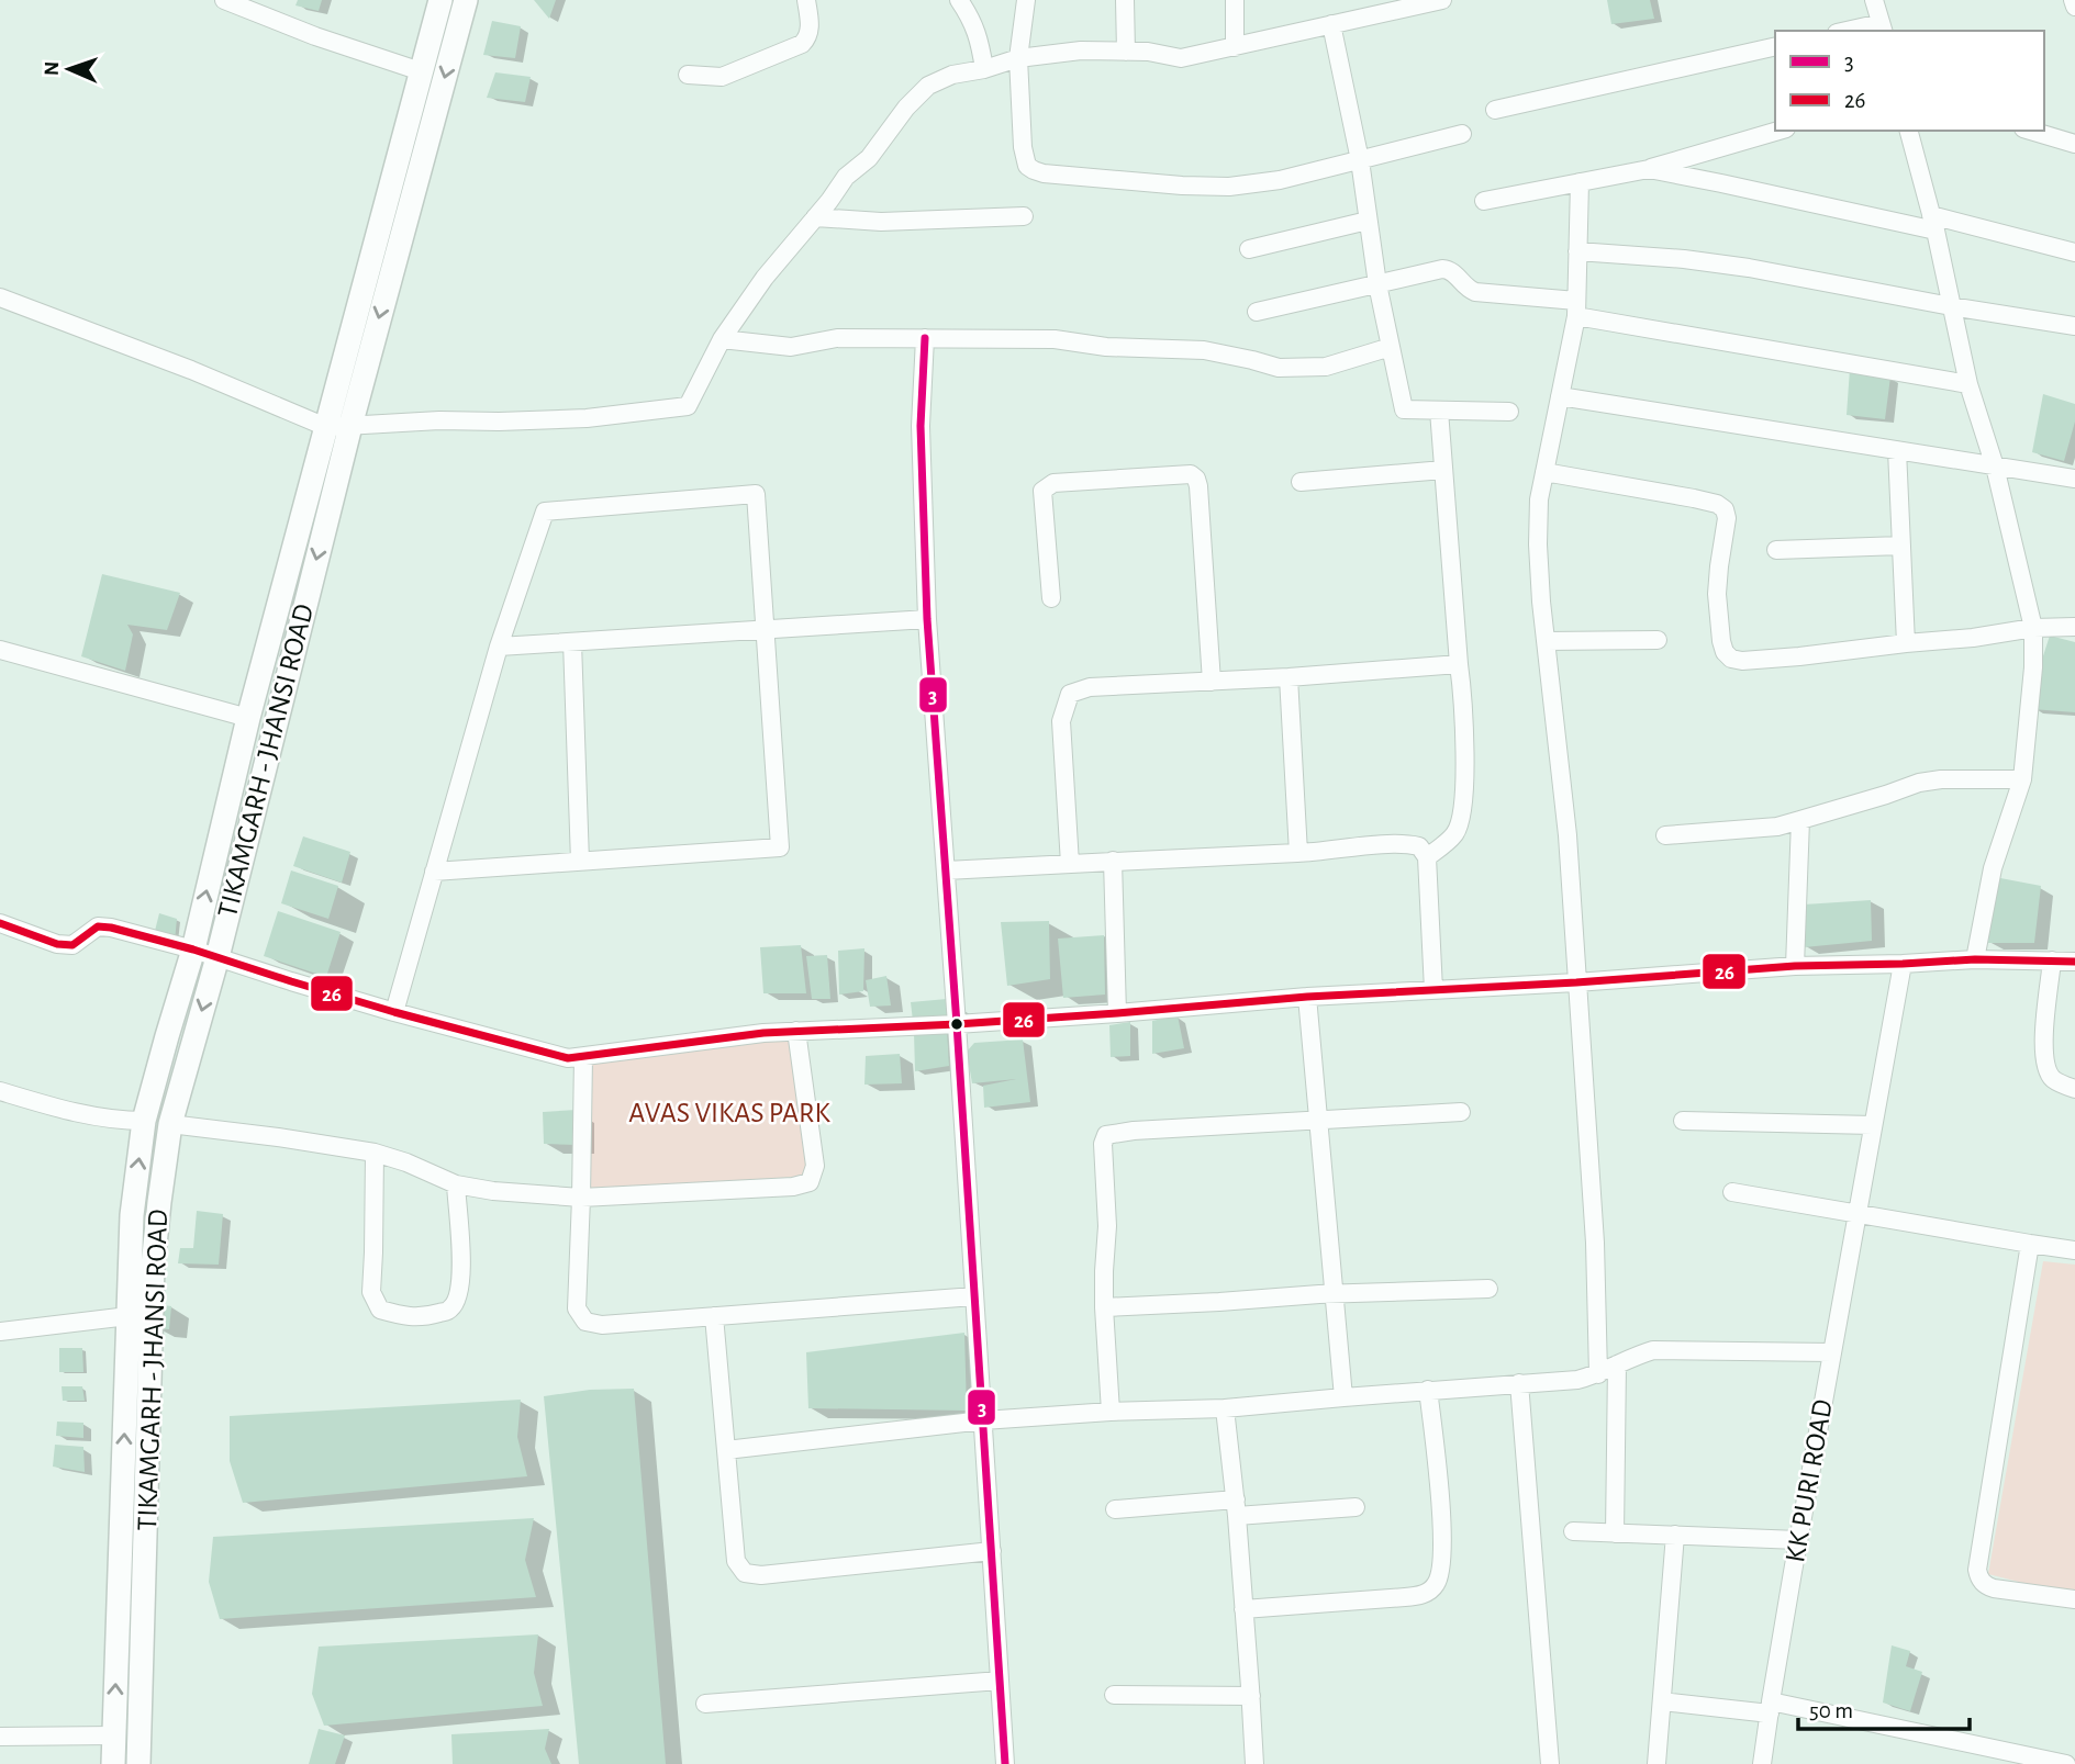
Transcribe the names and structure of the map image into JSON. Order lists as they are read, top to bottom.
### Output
{
  "streets": {
    "street": ["TIKAMGARH - JHANSI ROAD", "KK PURI ROAD"]
  },
  "parks": ["AVAS VIKAS PARK"],
  "lines": ["transit line 3", "transit line 26"],
  "legend": ["3", "26"],
  "scale_bar": "50 m",
  "north": "left"
}
